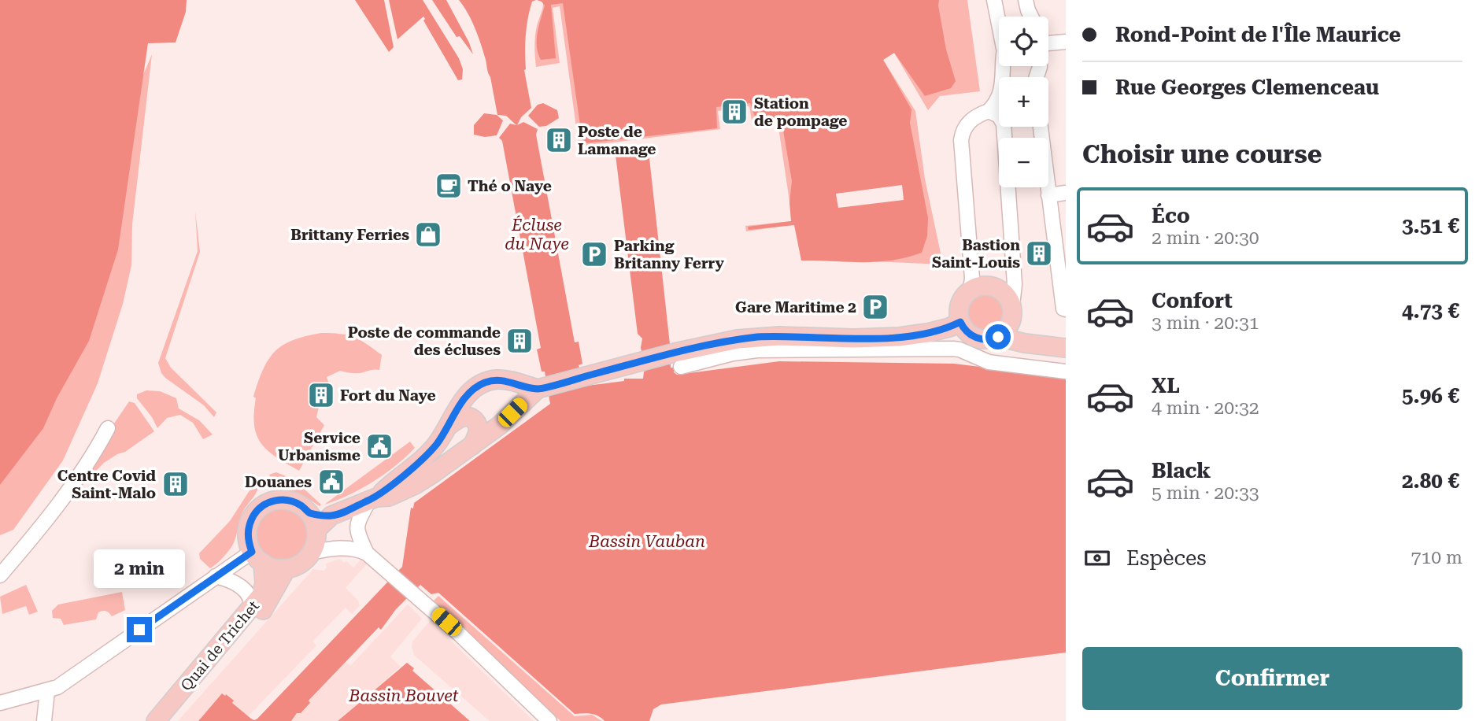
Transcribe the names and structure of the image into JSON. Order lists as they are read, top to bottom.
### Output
{
  "streets": {
    "main road": ["Quai de Trichet"]
  },
  "water": ["Écluse du Naye", "Bassin Vauban", "Bassin Bouvet"],
  "places": {
    "building": [
      "Station de pompage",
      "Poste de Lamanage",
      "Bastion Saint-Louis",
      "Poste de commande des écluses",
      "Fort du Naye",
      "Centre Covid Saint-Malo"
    ],
    "cafe": ["Thé o Naye"],
    "shop": ["Brittany Ferries"],
    "parking": ["Parking Britanny Ferry", "Gare Maritime 2"],
    "public building": ["Service Urbanisme", "Douanes"]
  },
  "page": {
    "banner": ["Rond-Point de l'Île Maurice", "Rue Georges Clemenceau"],
    "map_buttons": ["+", "−"],
    "heading": "Choisir une course",
    "list": [
      {
        "name": "Éco",
        "note": "2 min · 20:30",
        "value": "3.51 €"
      },
      {
        "name": "Confort",
        "note": "3 min · 20:31",
        "value": "4.73 €"
      },
      {
        "name": "XL",
        "note": "4 min · 20:32",
        "value": "5.96 €"
      },
      {
        "name": "Black",
        "note": "5 min · 20:33",
        "value": "2.80 €"
      }
    ],
    "pay": ["Espèces", "710 m"],
    "bubble": "2 min",
    "buttons": "Confirmer"
  }
}
